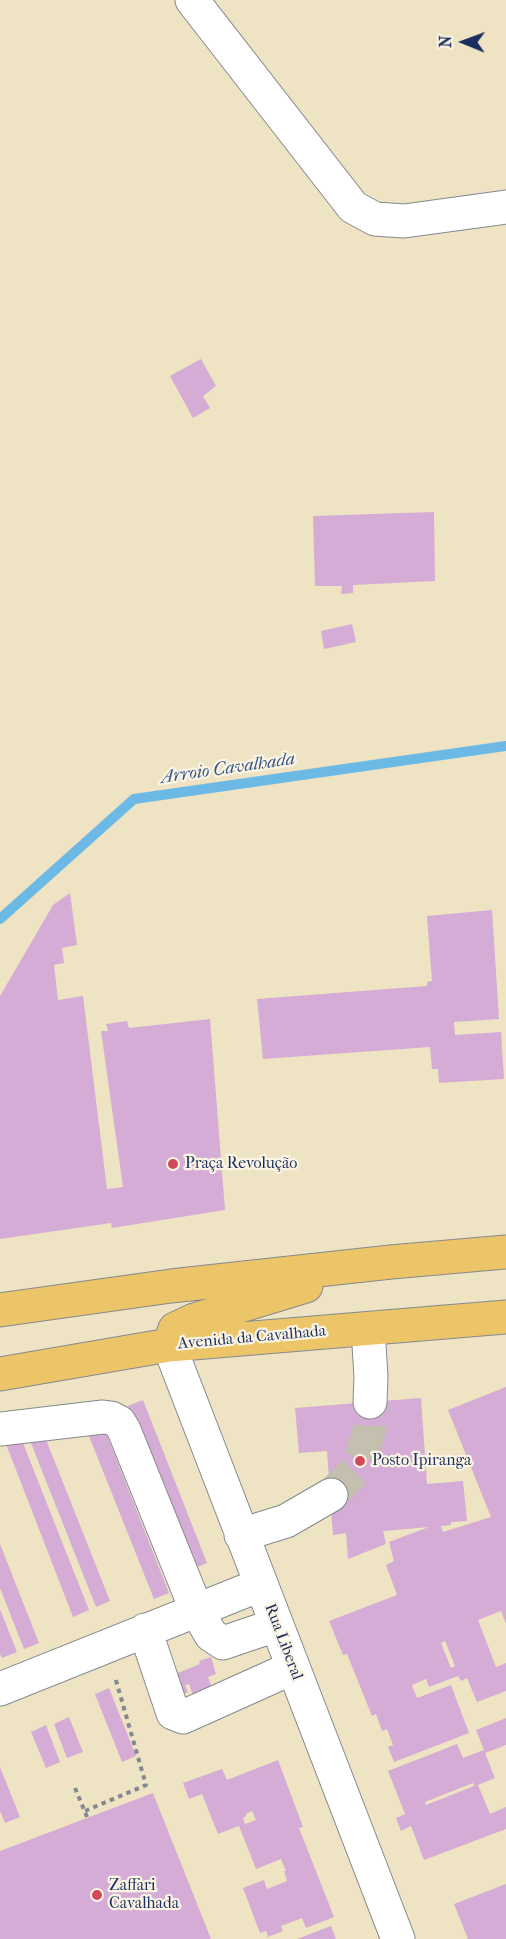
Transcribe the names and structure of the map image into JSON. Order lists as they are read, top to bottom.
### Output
{
  "streets": {
    "main road": ["Avenida da Cavalhada"],
    "street": ["Rua Liberal"]
  },
  "crossings": [
    ["Avenida da Cavalhada", "Rua Liberal"]
  ],
  "water": ["Arroio Cavalhada"],
  "places": ["Praça Revolução", "Posto Ipiranga", "Zaffari Cavalhada"],
  "north": "left"
}
